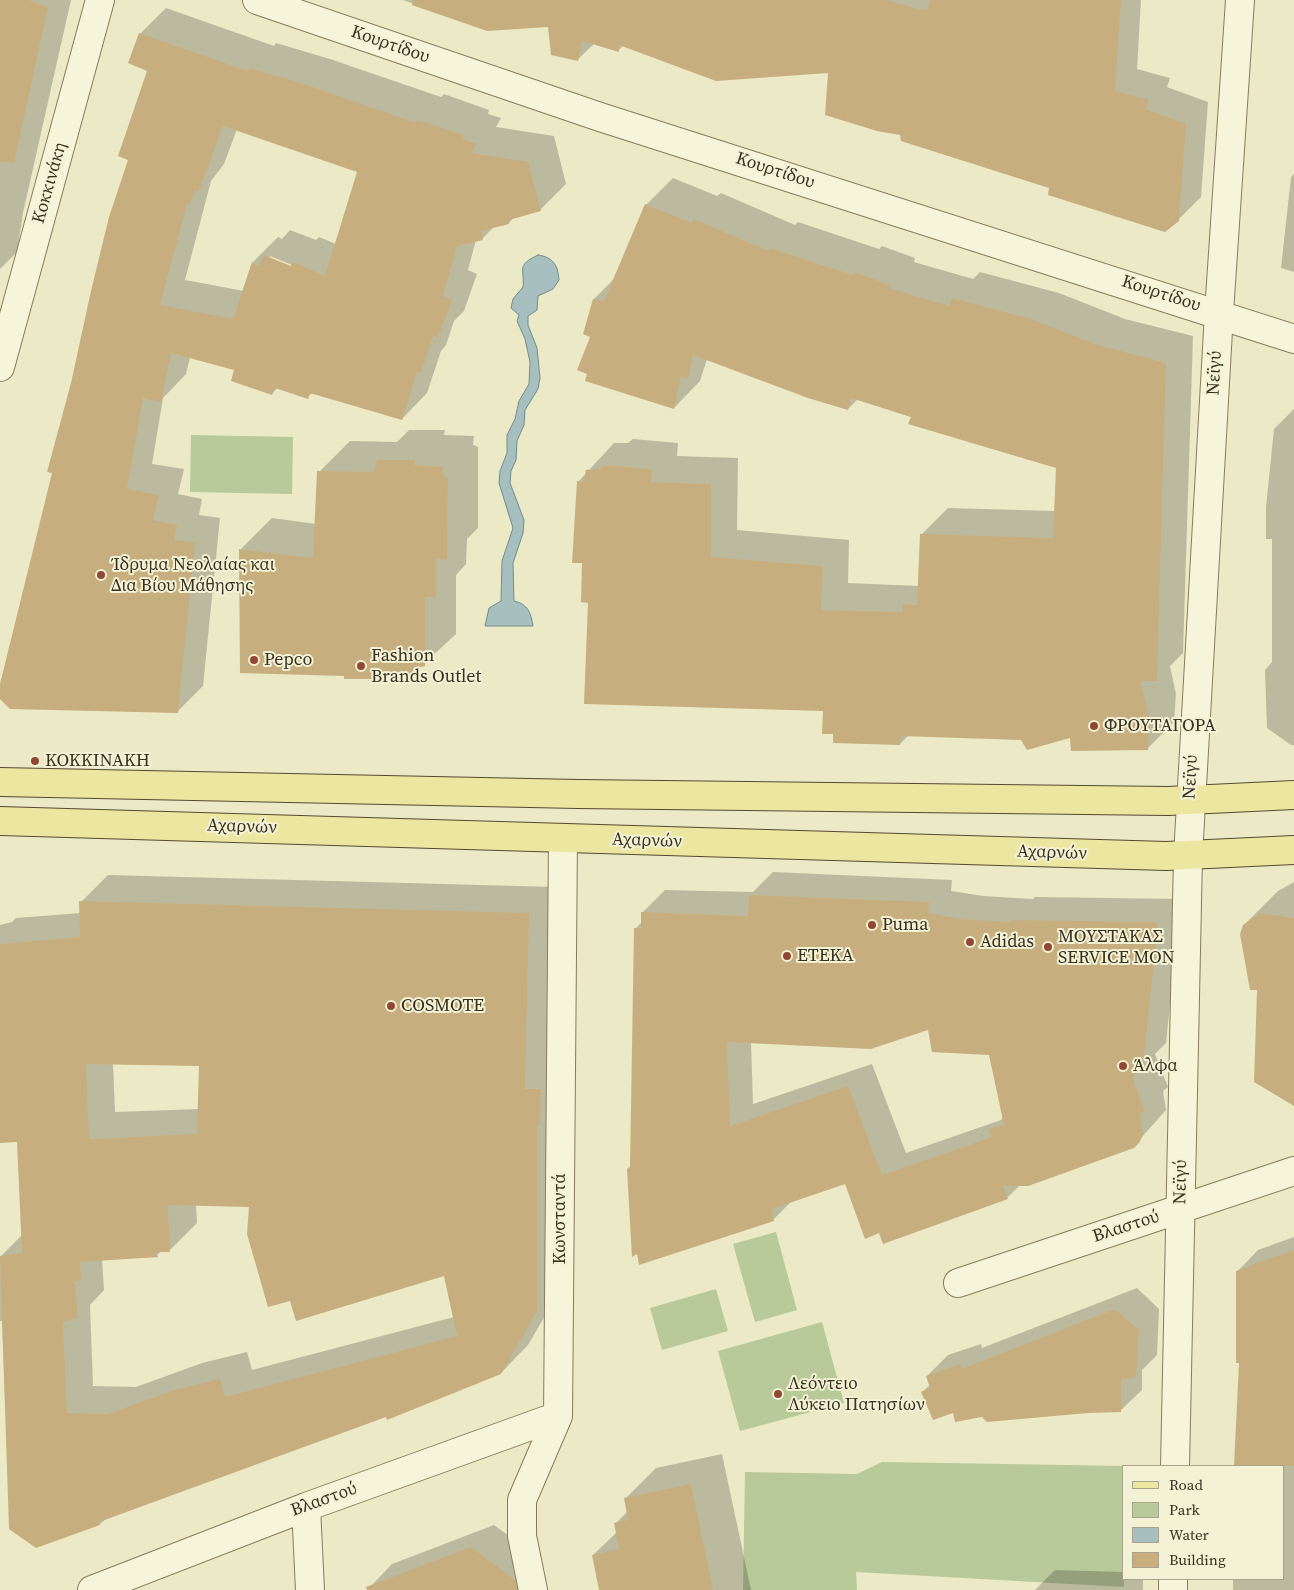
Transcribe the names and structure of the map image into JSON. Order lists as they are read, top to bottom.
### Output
{
  "streets": {
    "main road": ["Αχαρνών"],
    "street": [
      "Κουρτίδου",
      "Κοκκινάκη",
      "Νεϊγύ",
      "Κωνσταντά",
      "Βλαστού"
    ]
  },
  "crossings": [
    ["Κουρτίδου", "Νεϊγύ"],
    ["Νεϊγύ", "Αχαρνών"],
    ["Νεϊγύ", "Βλαστού"],
    ["Αχαρνών", "Κωνσταντά"],
    ["Κωνσταντά", "Βλαστού"]
  ],
  "places": [
    "Ίδρυμα Νεολαίας και Δια Βίου Μάθησης",
    "Pepco",
    "Fashion Brands Outlet",
    "ΦΡΟΥΤΑΓΟΡΑ",
    "ΚΟΚΚΙΝΑΚΗ",
    "Puma",
    "Adidas",
    "ΜΟΥΣΤΑΚΑΣ SERVICE ΜΟΝ",
    "ΕΤΕΚΑ",
    "COSMOTE",
    "Άλφα",
    "Λεόντειο Λύκειο Πατησίων"
  ],
  "legend": [
    "Road",
    "Park",
    "Water",
    "Building"
  ]
}
